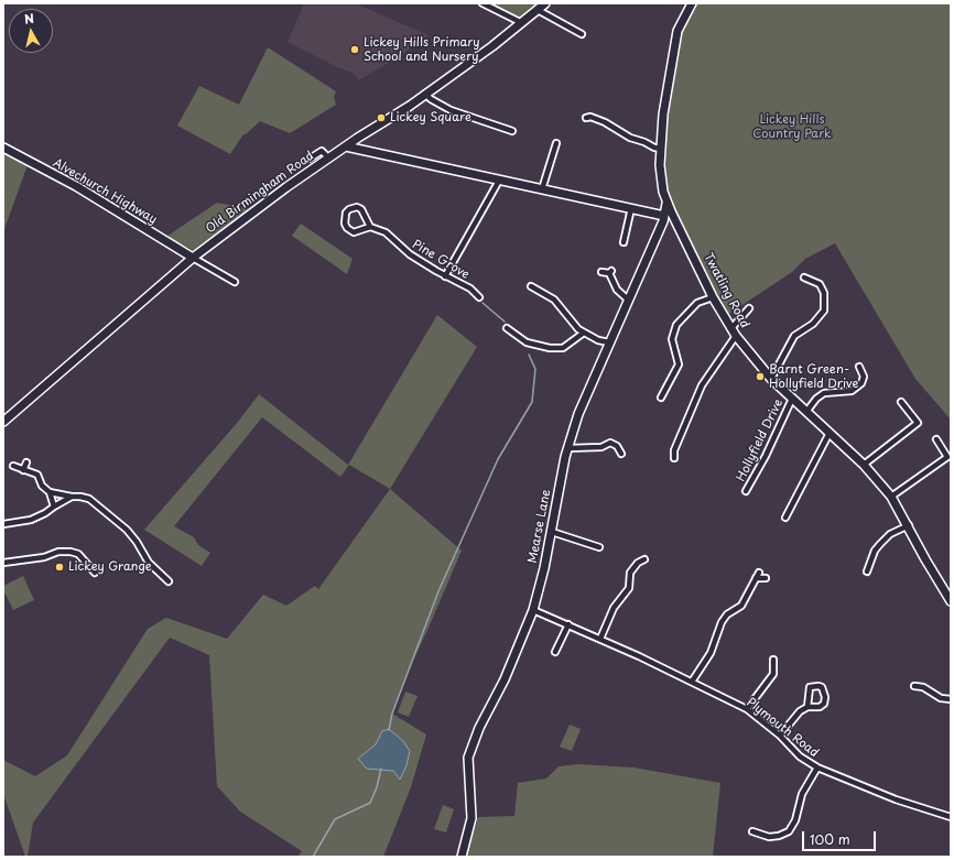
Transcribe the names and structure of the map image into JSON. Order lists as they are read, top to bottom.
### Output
{
  "streets": {
    "street": [
      "Alvechurch Highway",
      "Old Birmingham Road",
      "Pine Grove",
      "Twatling Road",
      "Hollyfield Drive",
      "Mearse Lane",
      "Plymouth Road"
    ]
  },
  "crossings": [
    ["Alvechurch Highway", "Old Birmingham Road"],
    ["Twatling Road", "Hollyfield Drive"],
    ["Twatling Road", "Mearse Lane"],
    ["Mearse Lane", "Plymouth Road"]
  ],
  "parks": ["Lickey Hills Country Park"],
  "places": [
    "Lickey Hills Primary School and Nursery",
    "Lickey Square",
    "Barnt Green- Hollyfield Drive",
    "Lickey Grange"
  ],
  "scale_bar": "100 m",
  "north": "top"
}
